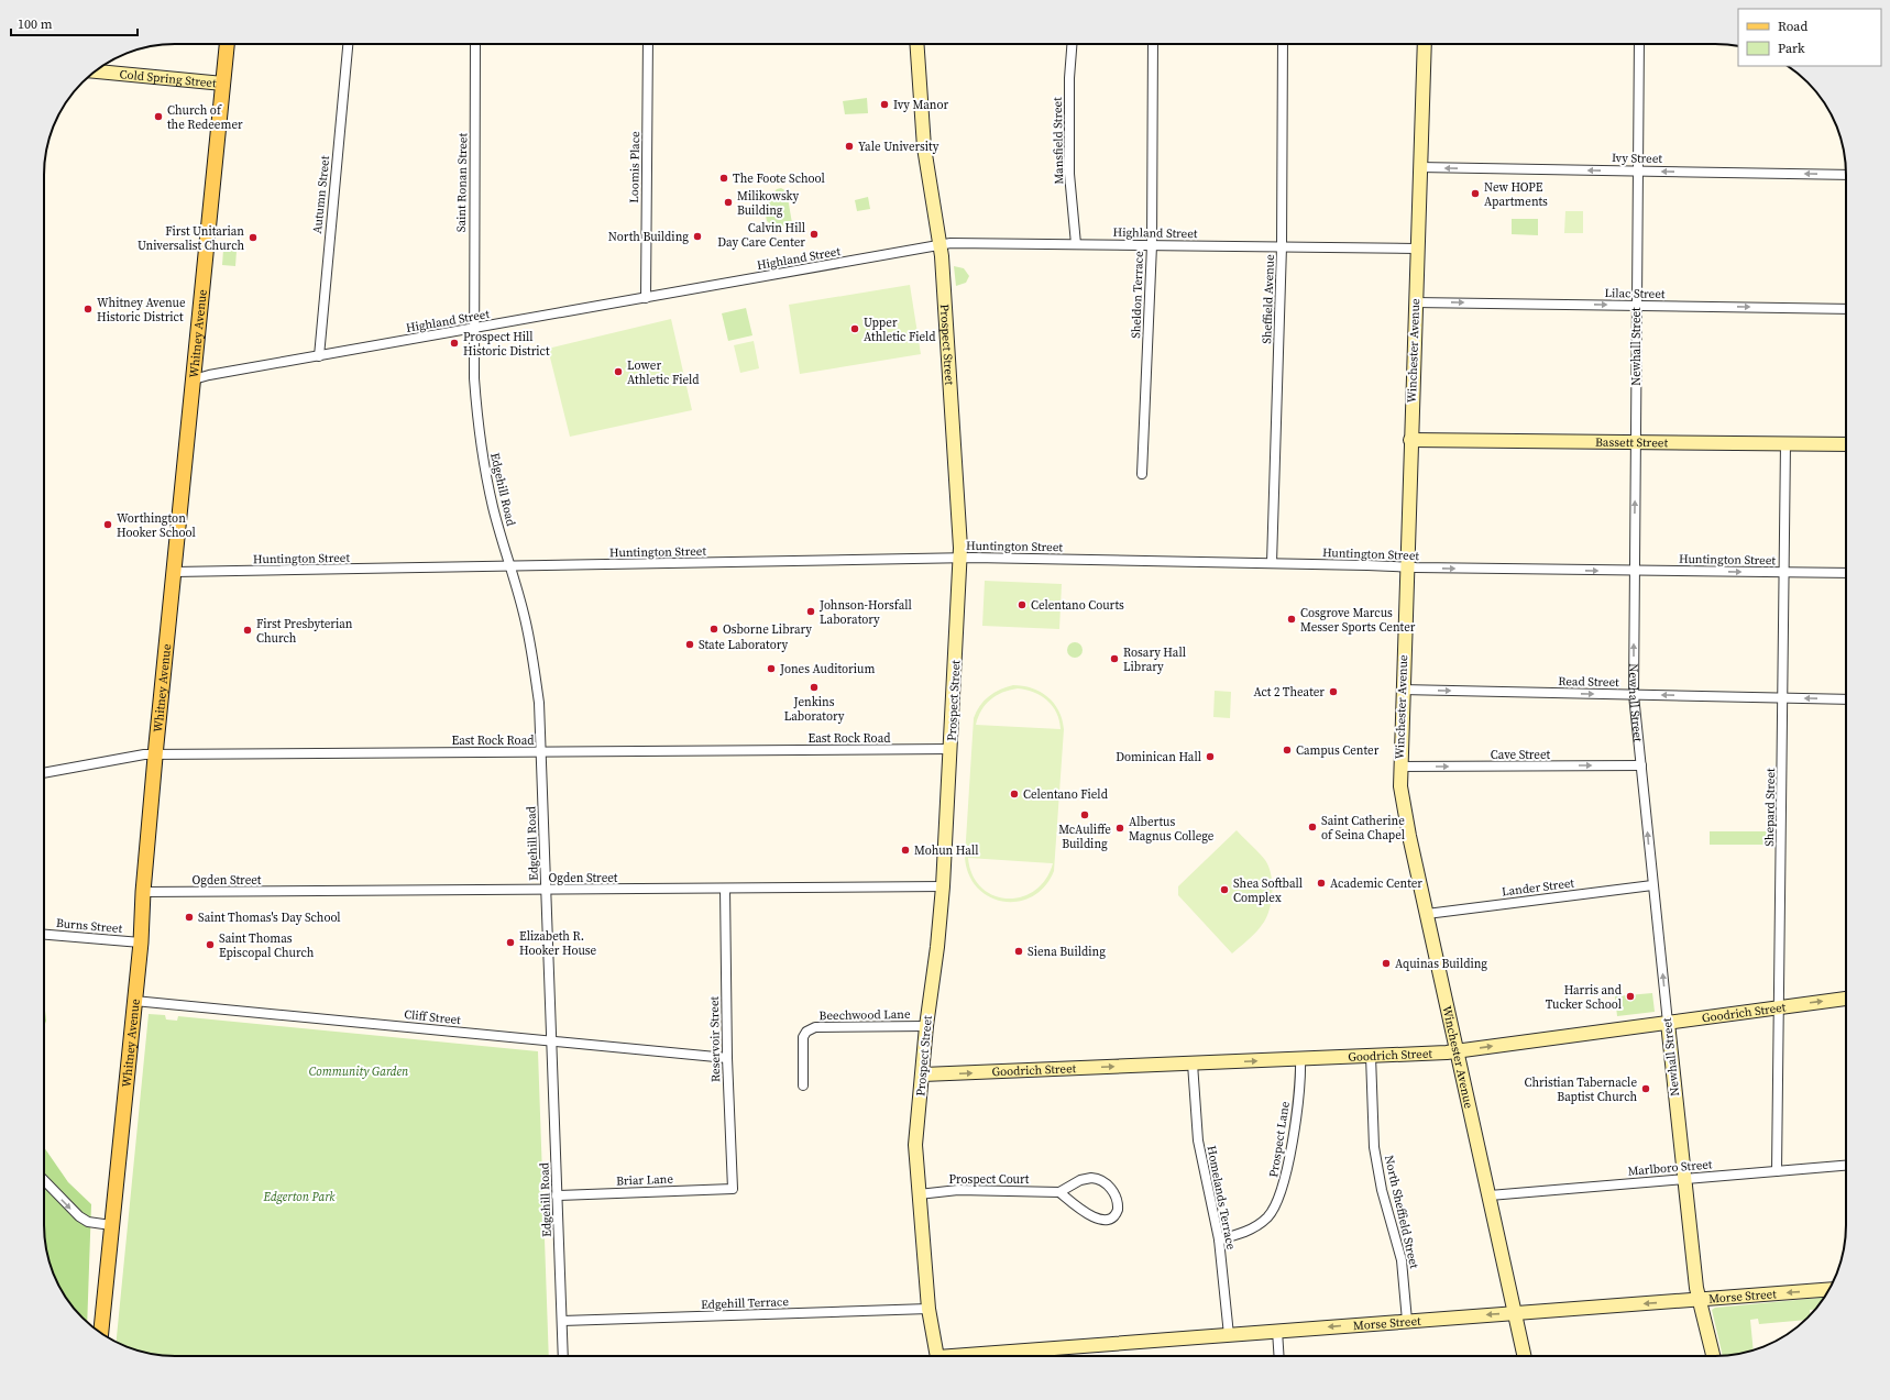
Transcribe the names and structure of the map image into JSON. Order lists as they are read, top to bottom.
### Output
{
  "streets": {
    "main road": [
      "Cold Spring Street",
      "Whitney Avenue",
      "Prospect Street",
      "Newhall Street",
      "Winchester Avenue",
      "Bassett Street",
      "Goodrich Street",
      "Morse Street"
    ],
    "street": [
      "Mansfield Street",
      "Ivy Street",
      "Loomis Place",
      "Saint Ronan Street",
      "Autumn Street",
      "Highland Street",
      "Lilac Street",
      "Sheldon Terrace",
      "Sheffield Avenue",
      "Edgehill Road",
      "Huntington Street",
      "Read Street",
      "East Rock Road",
      "Cave Street",
      "Shepard Street",
      "Ogden Street",
      "Lander Street",
      "Burns Street",
      "Beechwood Lane",
      "Cliff Street",
      "Reservoir Street",
      "Prospect Lane",
      "Marlboro Street",
      "Prospect Court",
      "Briar Lane",
      "Homelands Terrace",
      "North Sheffield Street",
      "Edgehill Terrace"
    ]
  },
  "crossings": [
    ["Cold Spring Street", "Whitney Avenue"],
    ["Mansfield Street", "Highland Street"],
    ["Ivy Street", "Newhall Street"],
    ["Ivy Street", "Winchester Avenue"],
    ["Loomis Place", "Highland Street"],
    ["Saint Ronan Street", "Highland Street"],
    ["Saint Ronan Street", "Edgehill Road"],
    ["Autumn Street", "Highland Street"],
    ["Highland Street", "Sheldon Terrace"],
    ["Highland Street", "Sheffield Avenue"],
    ["Highland Street", "Whitney Avenue"],
    ["Highland Street", "Prospect Street"],
    ["Highland Street", "Winchester Avenue"],
    ["Highland Street", "Edgehill Road"],
    ["Lilac Street", "Newhall Street"],
    ["Lilac Street", "Winchester Avenue"],
    ["Sheffield Avenue", "Huntington Street"],
    ["Whitney Avenue", "Huntington Street"],
    ["Whitney Avenue", "East Rock Road"],
    ["Whitney Avenue", "Ogden Street"],
    ["Whitney Avenue", "Burns Street"],
    ["Whitney Avenue", "Cliff Street"],
    ["Prospect Street", "Huntington Street"],
    ["Prospect Street", "East Rock Road"],
    ["Prospect Street", "Ogden Street"],
    ["Prospect Street", "Goodrich Street"],
    ["Prospect Street", "Beechwood Lane"],
    ["Prospect Street", "Prospect Court"],
    ["Prospect Street", "Edgehill Terrace"],
    ["Newhall Street", "Bassett Street"],
    ["Newhall Street", "Huntington Street"],
    ["Newhall Street", "Read Street"],
    ["Newhall Street", "Cave Street"],
    ["Newhall Street", "Lander Street"],
    ["Newhall Street", "Goodrich Street"],
    ["Newhall Street", "Marlboro Street"],
    ["Newhall Street", "Morse Street"],
    ["Winchester Avenue", "Bassett Street"],
    ["Winchester Avenue", "Huntington Street"],
    ["Winchester Avenue", "Read Street"],
    ["Winchester Avenue", "Cave Street"],
    ["Winchester Avenue", "Lander Street"],
    ["Winchester Avenue", "Goodrich Street"],
    ["Winchester Avenue", "Marlboro Street"],
    ["Winchester Avenue", "Morse Street"],
    ["Bassett Street", "Shepard Street"],
    ["Edgehill Road", "Huntington Street"],
    ["Edgehill Road", "East Rock Road"],
    ["Edgehill Road", "Ogden Street"],
    ["Edgehill Road", "Cliff Street"],
    ["Edgehill Road", "Briar Lane"],
    ["Edgehill Road", "Edgehill Terrace"],
    ["Huntington Street", "Shepard Street"],
    ["Read Street", "Shepard Street"],
    ["Shepard Street", "Goodrich Street"],
    ["Shepard Street", "Marlboro Street"],
    ["Ogden Street", "Reservoir Street"],
    ["Goodrich Street", "Prospect Lane"],
    ["Goodrich Street", "Homelands Terrace"],
    ["Goodrich Street", "North Sheffield Street"],
    ["Cliff Street", "Reservoir Street"],
    ["Reservoir Street", "Briar Lane"],
    ["Prospect Lane", "Homelands Terrace"],
    ["Homelands Terrace", "Morse Street"],
    ["North Sheffield Street", "Morse Street"]
  ],
  "one_way": [
    "Ivy Street",
    "Lilac Street",
    "Newhall Street",
    "Cave Street",
    "Goodrich Street",
    "Morse Street"
  ],
  "parks": ["Community Garden", "Edgerton Park"],
  "places": [
    "Ivy Manor",
    "Church of the Redeemer",
    "Yale University",
    "The Foote School",
    "New HOPE Apartments",
    "Milikowsky Building",
    "Calvin Hill Day Care Center",
    "North Building",
    "First Unitarian Universalist Church",
    "Whitney Avenue Historic District",
    "Upper Athletic Field",
    "Prospect Hill Historic District",
    "Lower Athletic Field",
    "Worthington Hooker School",
    "Celentano Courts",
    "Johnson-Horsfall Laboratory",
    "Cosgrove Marcus Messer Sports Center",
    "Osborne Library",
    "First Presbyterian Church",
    "State Laboratory",
    "Rosary Hall Library",
    "Jones Auditorium",
    "Jenkins Laboratory",
    "Act 2 Theater",
    "Campus Center",
    "Dominican Hall",
    "Celentano Field",
    "McAuliffe Building",
    "Saint Catherine of Seina Chapel",
    "Albertus Magnus College",
    "Mohun Hall",
    "Academic Center",
    "Shea Softball Complex",
    "Saint Thomas's Day School",
    "Elizabeth R. Hooker House",
    "Saint Thomas Episcopal Church",
    "Siena Building",
    "Aquinas Building",
    "Harris and Tucker School",
    "Christian Tabernacle Baptist Church"
  ],
  "legend": ["Road", "Park"],
  "scale_bar": "100 m"
}
